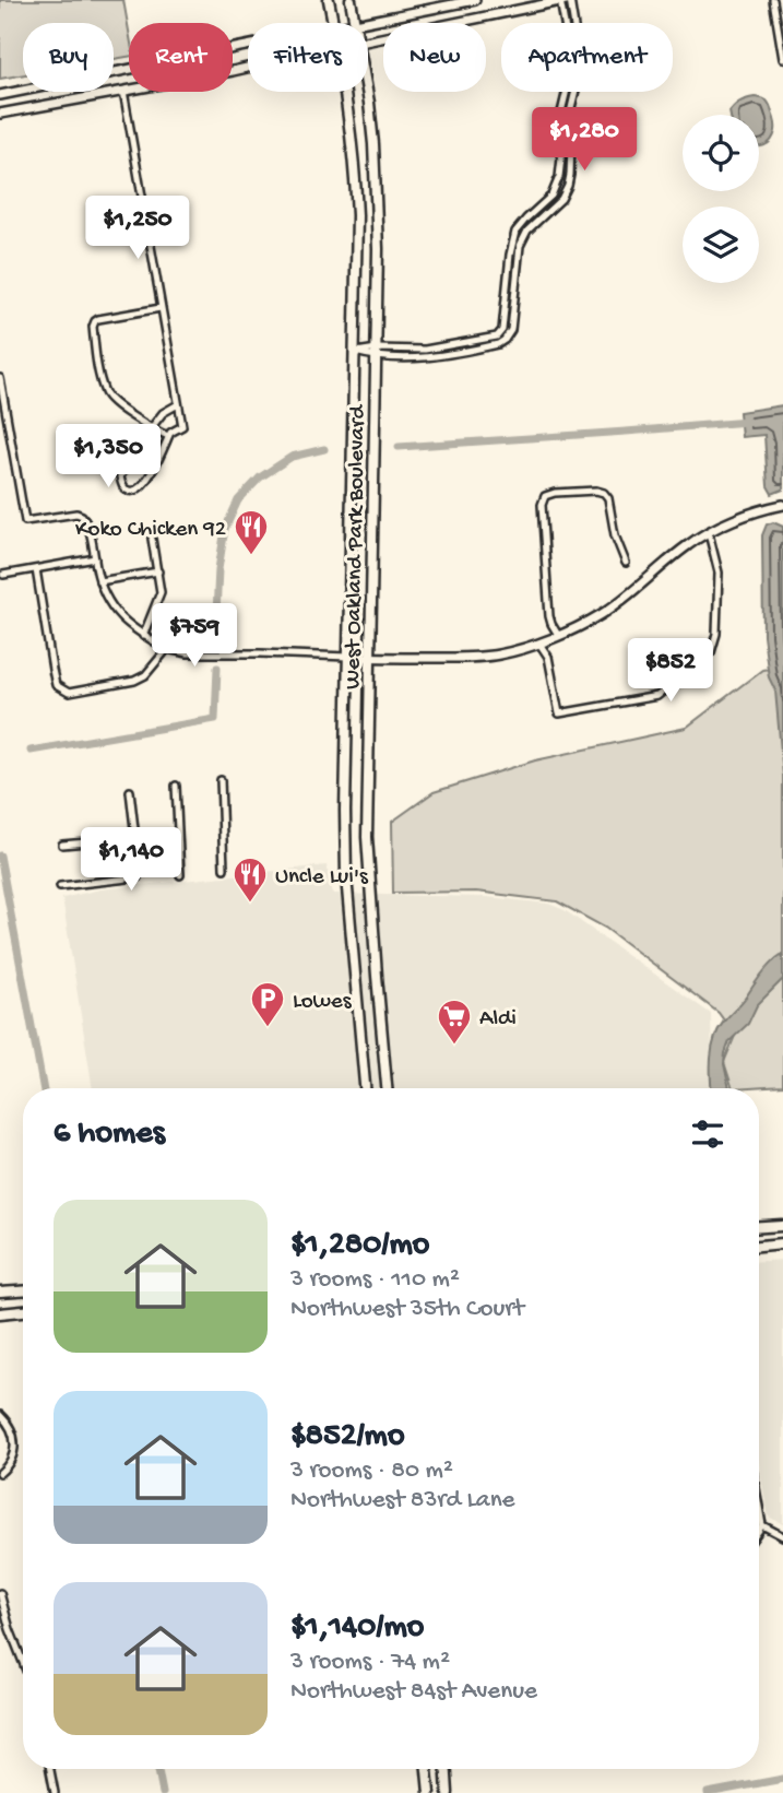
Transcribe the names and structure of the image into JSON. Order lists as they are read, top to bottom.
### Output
{
  "streets": {
    "main road": ["West Oakland Park Boulevard"]
  },
  "places": {
    "restaurant": ["Koko Chicken 92", "Uncle Lui's"],
    "parking": ["Lowes"],
    "supermarket": ["Aldi"]
  },
  "page": {
    "chip": [
      "Buy",
      "Rent",
      "Filters",
      "New",
      "Apartment"
    ],
    "price": [
      "$1,280",
      "$1,250",
      "$1,350",
      "$759",
      "$852",
      "$1,140"
    ],
    "heading": "6 homes",
    "list": [
      {
        "name": "$1,280/mo",
        "note": "3 rooms · 110 m² · Northwest 35th Court"
      },
      {
        "name": "$852/mo",
        "note": "3 rooms · 80 m² · Northwest 83rd Lane"
      },
      {
        "name": "$1,140/mo",
        "note": "3 rooms · 74 m² · Northwest 84st Avenue"
      }
    ]
  }
}
